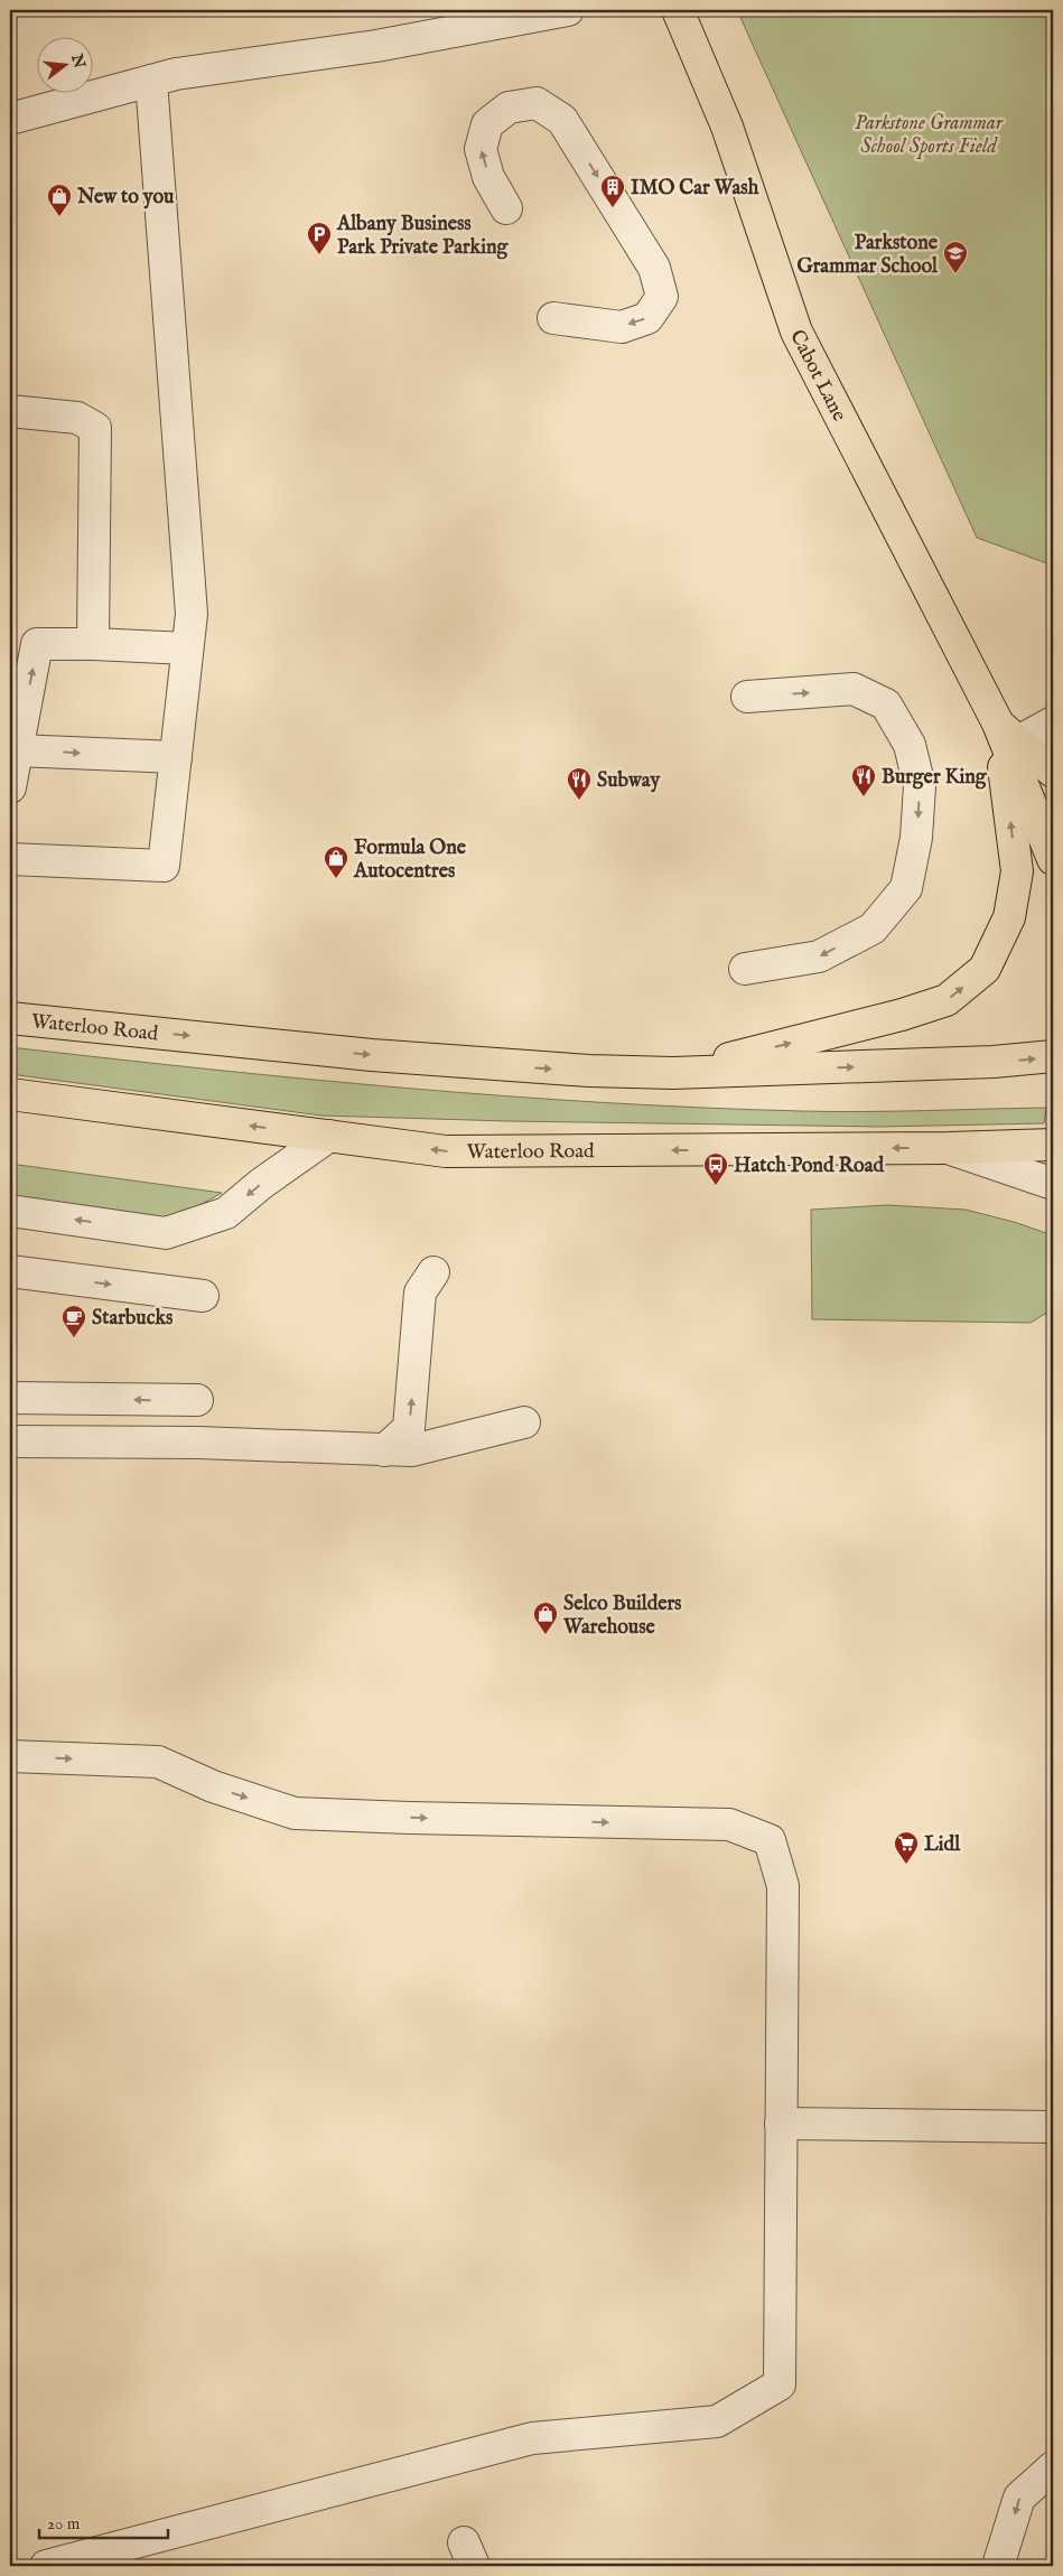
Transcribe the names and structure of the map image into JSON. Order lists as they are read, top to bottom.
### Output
{
  "streets": {
    "main road": ["Cabot Lane", "Waterloo Road"]
  },
  "parks": ["Parkstone Grammar School Sports Field"],
  "places": {
    "building": ["IMO Car Wash"],
    "shop": ["New to you", "Formula One Autocentres", "Selco Builders Warehouse"],
    "parking": ["Albany Business Park Private Parking"],
    "school or university": ["Parkstone Grammar School"],
    "restaurant": ["Burger King", "Subway"],
    "bus stop": ["Hatch Pond Road"],
    "cafe": ["Starbucks"],
    "supermarket": ["Lidl"]
  },
  "scale_bar": "20 m",
  "north": "right"
}
